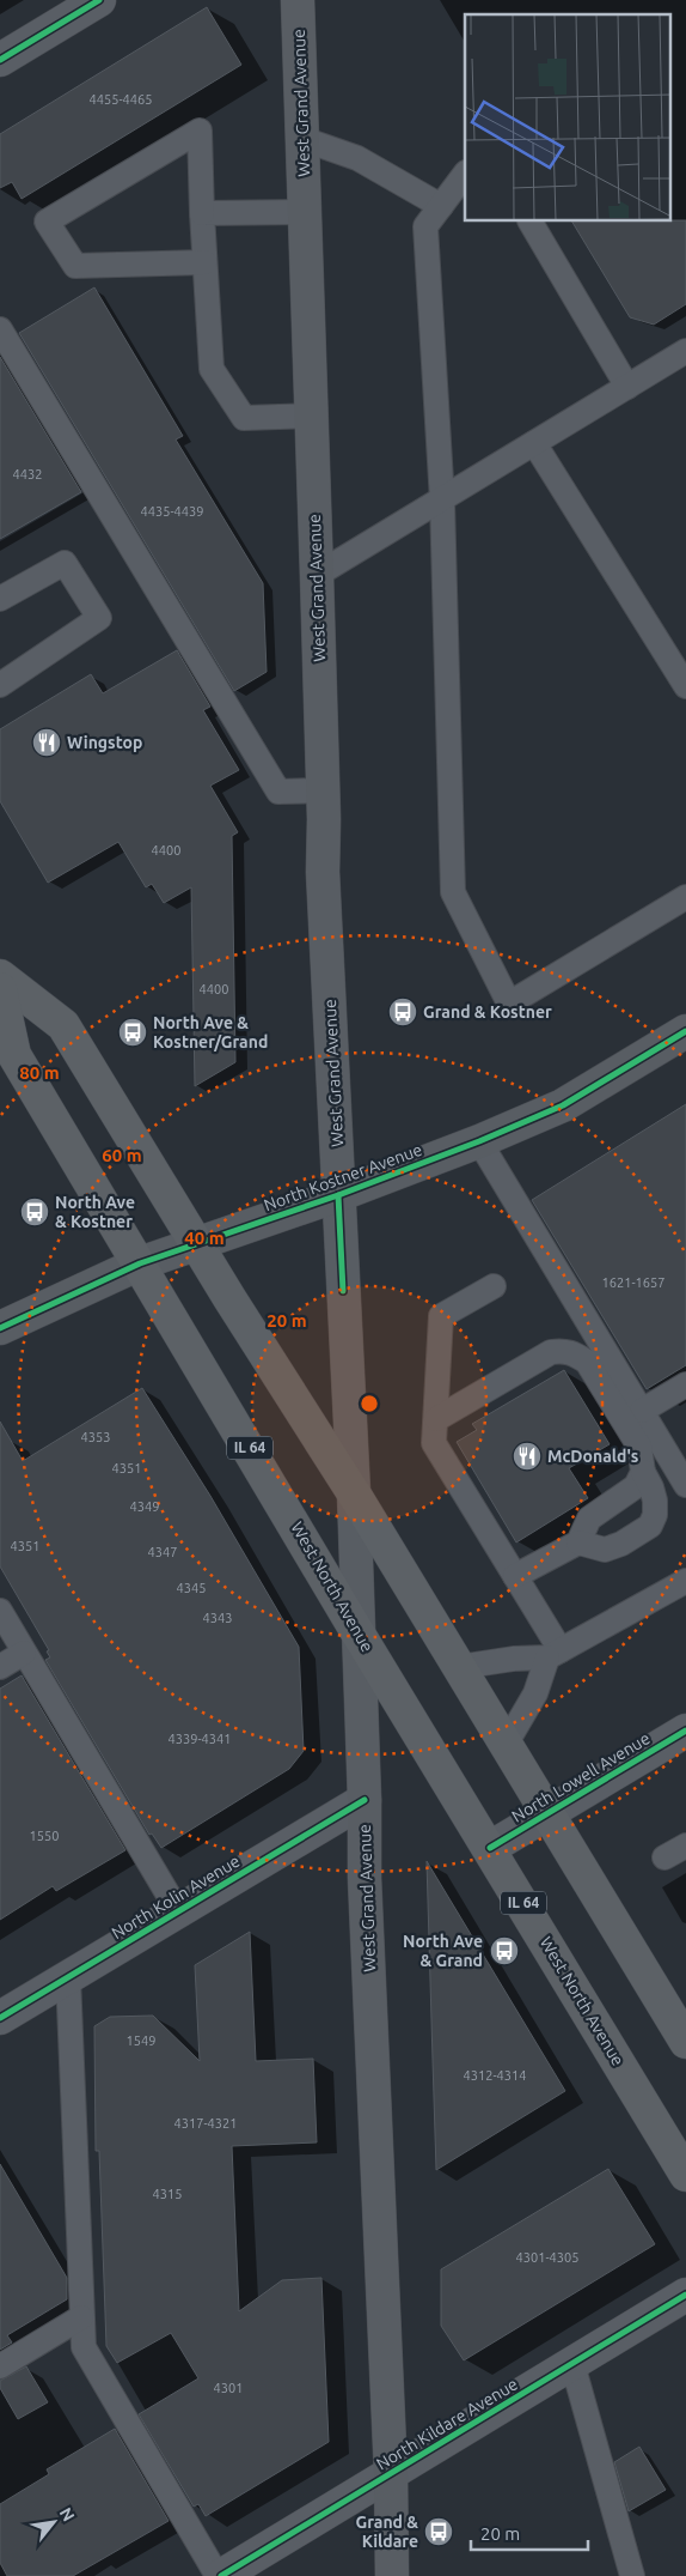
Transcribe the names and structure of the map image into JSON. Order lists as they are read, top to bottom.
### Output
{
  "streets": {
    "main road": [
      "West Grand Avenue",
      "North Kostner Avenue",
      "IL 64",
      "West North Avenue"
    ],
    "street": ["North Lowell Avenue", "North Kolin Avenue", "North Kildare Avenue"]
  },
  "crossings": [
    ["West Grand Avenue", "North Kostner Avenue"],
    ["West Grand Avenue", "West North Avenue"],
    ["West Grand Avenue", "North Kolin Avenue"],
    ["West Grand Avenue", "North Kildare Avenue"],
    ["North Kostner Avenue", "West North Avenue"],
    ["West North Avenue", "North Lowell Avenue"]
  ],
  "places": {
    "restaurant": ["Wingstop", "McDonald's"],
    "bus stop": [
      "Grand & Kostner",
      "North Ave & Kostner/Grand",
      "North Ave & Kostner",
      "North Ave & Grand",
      "Grand & Kildare"
    ]
  },
  "house_numbers": [
    "4455-4465",
    "4432",
    "4435-4439",
    "4400",
    "4400",
    "1621-1657",
    "4353",
    "4351",
    "4349",
    "4351",
    "4347",
    "4345",
    "4343",
    "4339-4341",
    "1550",
    "1549",
    "4312-4314",
    "4317-4321",
    "4315",
    "4301-4305",
    "4301"
  ],
  "scale_bar": "20 m",
  "north": "top right",
  "rings": [
    "80 m",
    "60 m",
    "40 m",
    "20 m"
  ]
}
